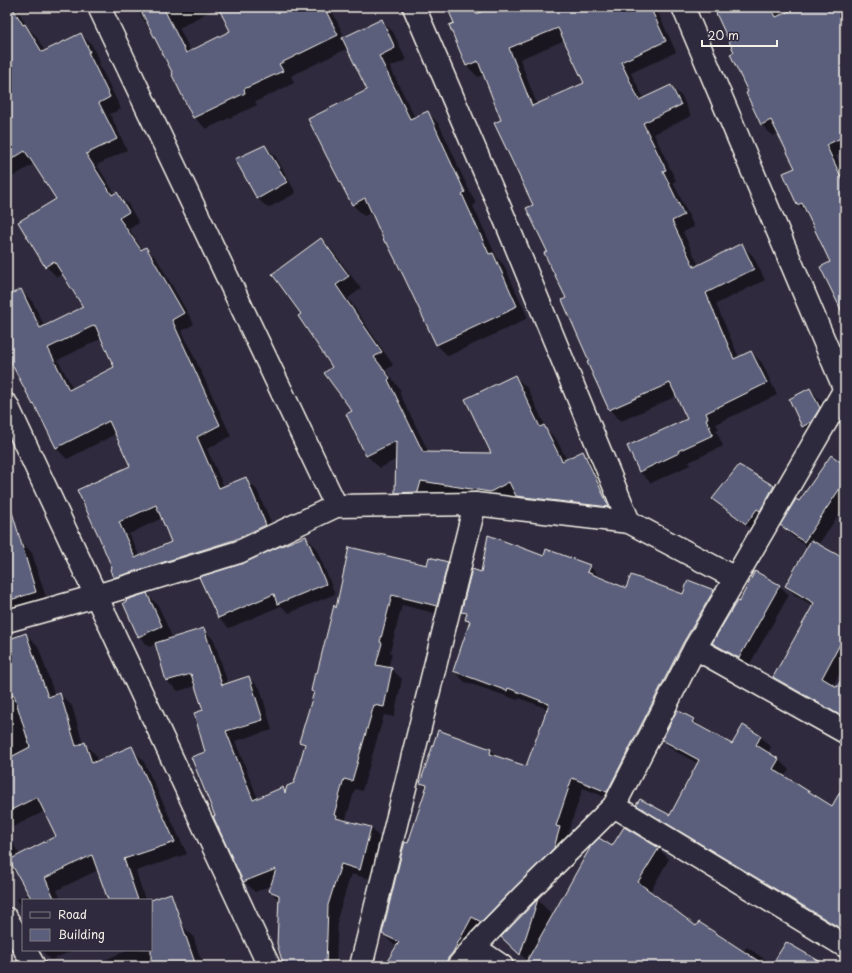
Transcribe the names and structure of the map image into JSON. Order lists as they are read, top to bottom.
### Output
{
  "legend": ["Road", "Building"],
  "scale_bar": "20 m"
}
